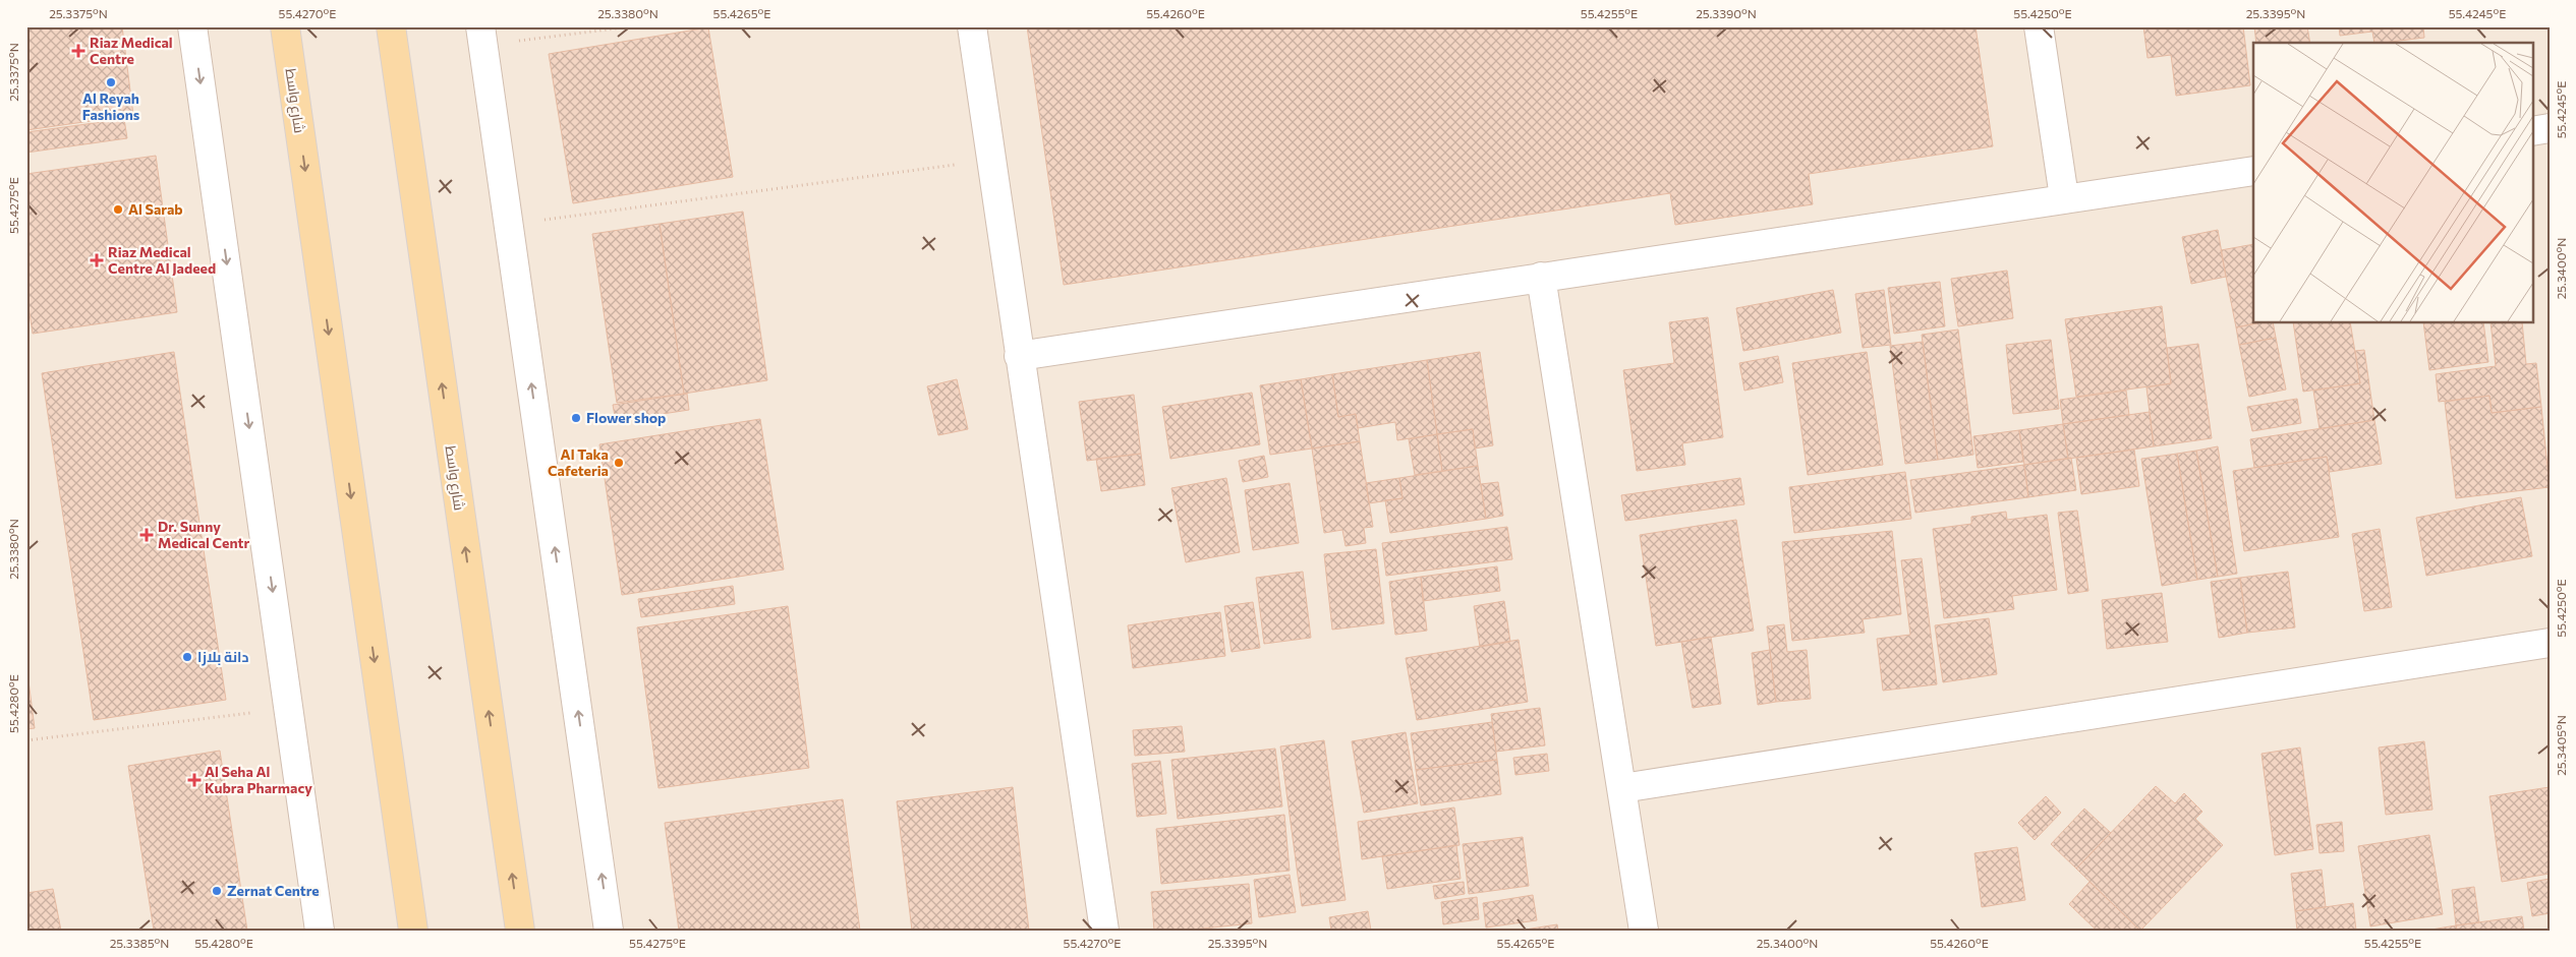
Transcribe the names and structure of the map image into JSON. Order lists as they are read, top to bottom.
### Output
{
  "streets": {
    "main road": ["شارع واسط"]
  },
  "places": {
    "health": [
      "Riaz Medical Centre",
      "Riaz Medical Centre Al Jadeed",
      "Dr. Sunny Medical Centr",
      "Al Seha Al Kubra Pharmacy"
    ],
    "other": [
      "Al Reyah Fashions",
      "Al Sarab",
      "Flower shop",
      "Al Taka Cafeteria",
      "دانة بلازا",
      "Zernat Centre"
    ]
  },
  "coordinates": [
    "25.3375°N",
    "55.4270°E",
    "25.3380°N",
    "55.4265°E",
    "55.4260°E",
    "55.4255°E",
    "25.3390°N",
    "55.4250°E",
    "25.3395°N",
    "55.4245°E",
    "55.4275°E",
    "25.3400°N",
    "55.4280°E",
    "25.3405°N",
    "25.3385°N"
  ]
}
